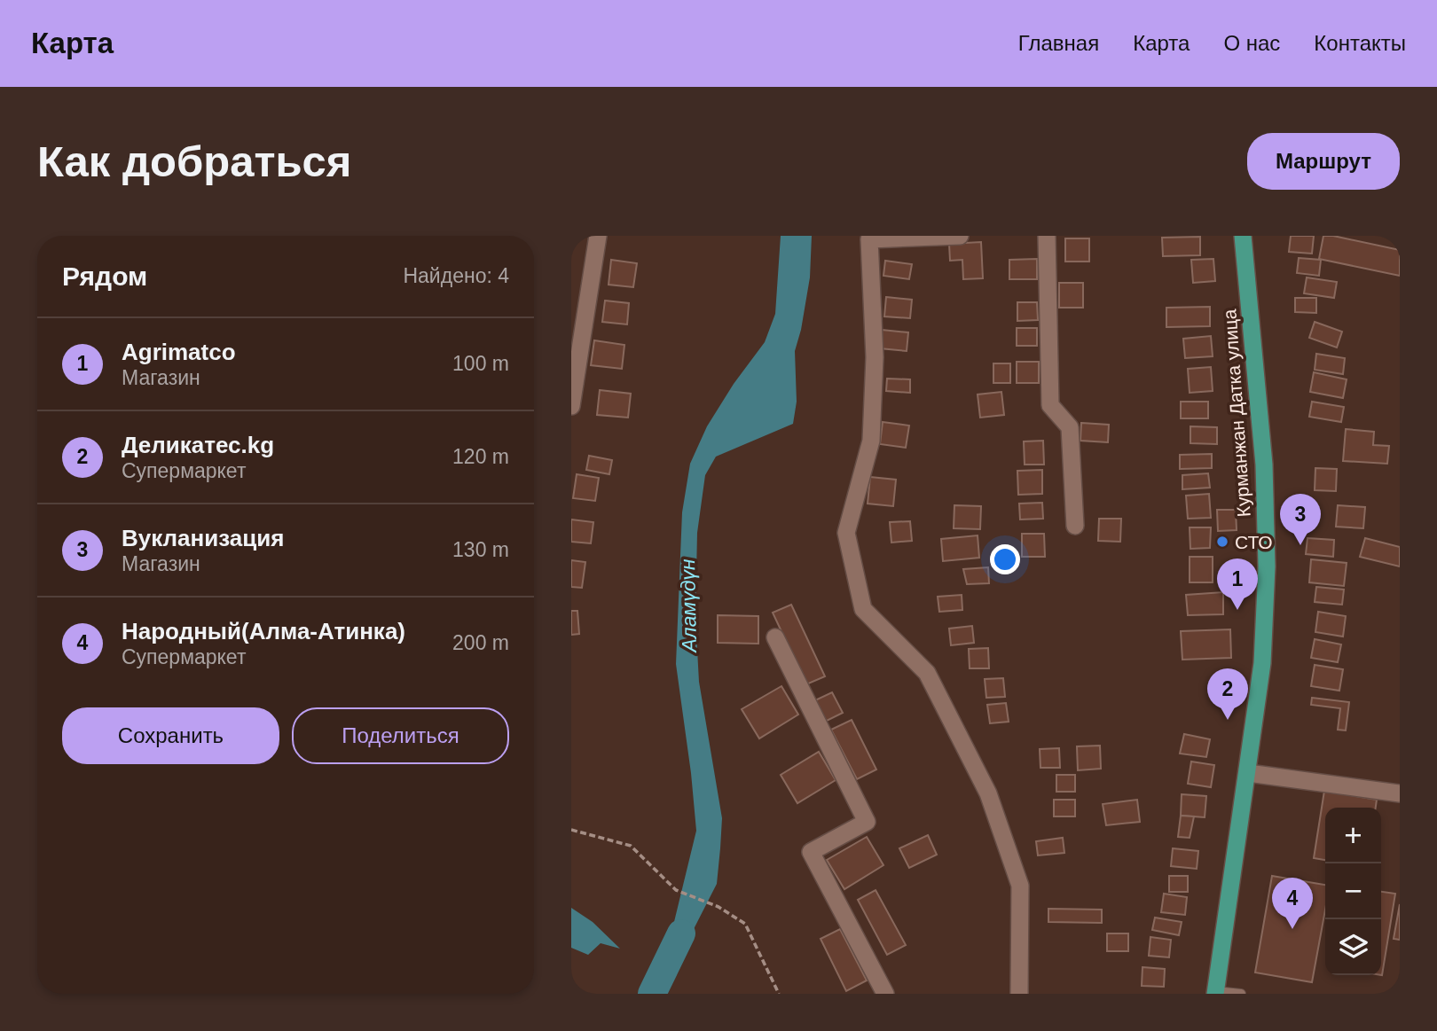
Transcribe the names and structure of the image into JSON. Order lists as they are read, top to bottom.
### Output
{
  "streets": {
    "main road": ["Курманжан Датка улица"]
  },
  "water": ["Аламүдүн"],
  "places": ["СТО"],
  "page": {
    "header": "Карта",
    "nav": [
      "Главная",
      "Карта",
      "О нас",
      "Контакты"
    ],
    "buttons": [
      "Маршрут",
      ["Сохранить", "Поделиться"]
    ],
    "title": "Как добраться",
    "heading": ["Рядом", "Найдено: 4"],
    "list": [
      {
        "mark": "1",
        "name": "Agrimatco",
        "note": "Магазин",
        "value": "100 m"
      },
      {
        "mark": "2",
        "name": "Деликатес.kg",
        "note": "Супермаркет",
        "value": "120 m"
      },
      {
        "mark": "3",
        "name": "Вукланизация",
        "note": "Магазин",
        "value": "130 m"
      },
      {
        "mark": "4",
        "name": "Народный(Алма-Атинка)",
        "note": "Супермаркет",
        "value": "200 m"
      }
    ],
    "pins": [
      "3",
      "1",
      "2",
      "4"
    ],
    "map_buttons": ["+", "−"]
  }
}
